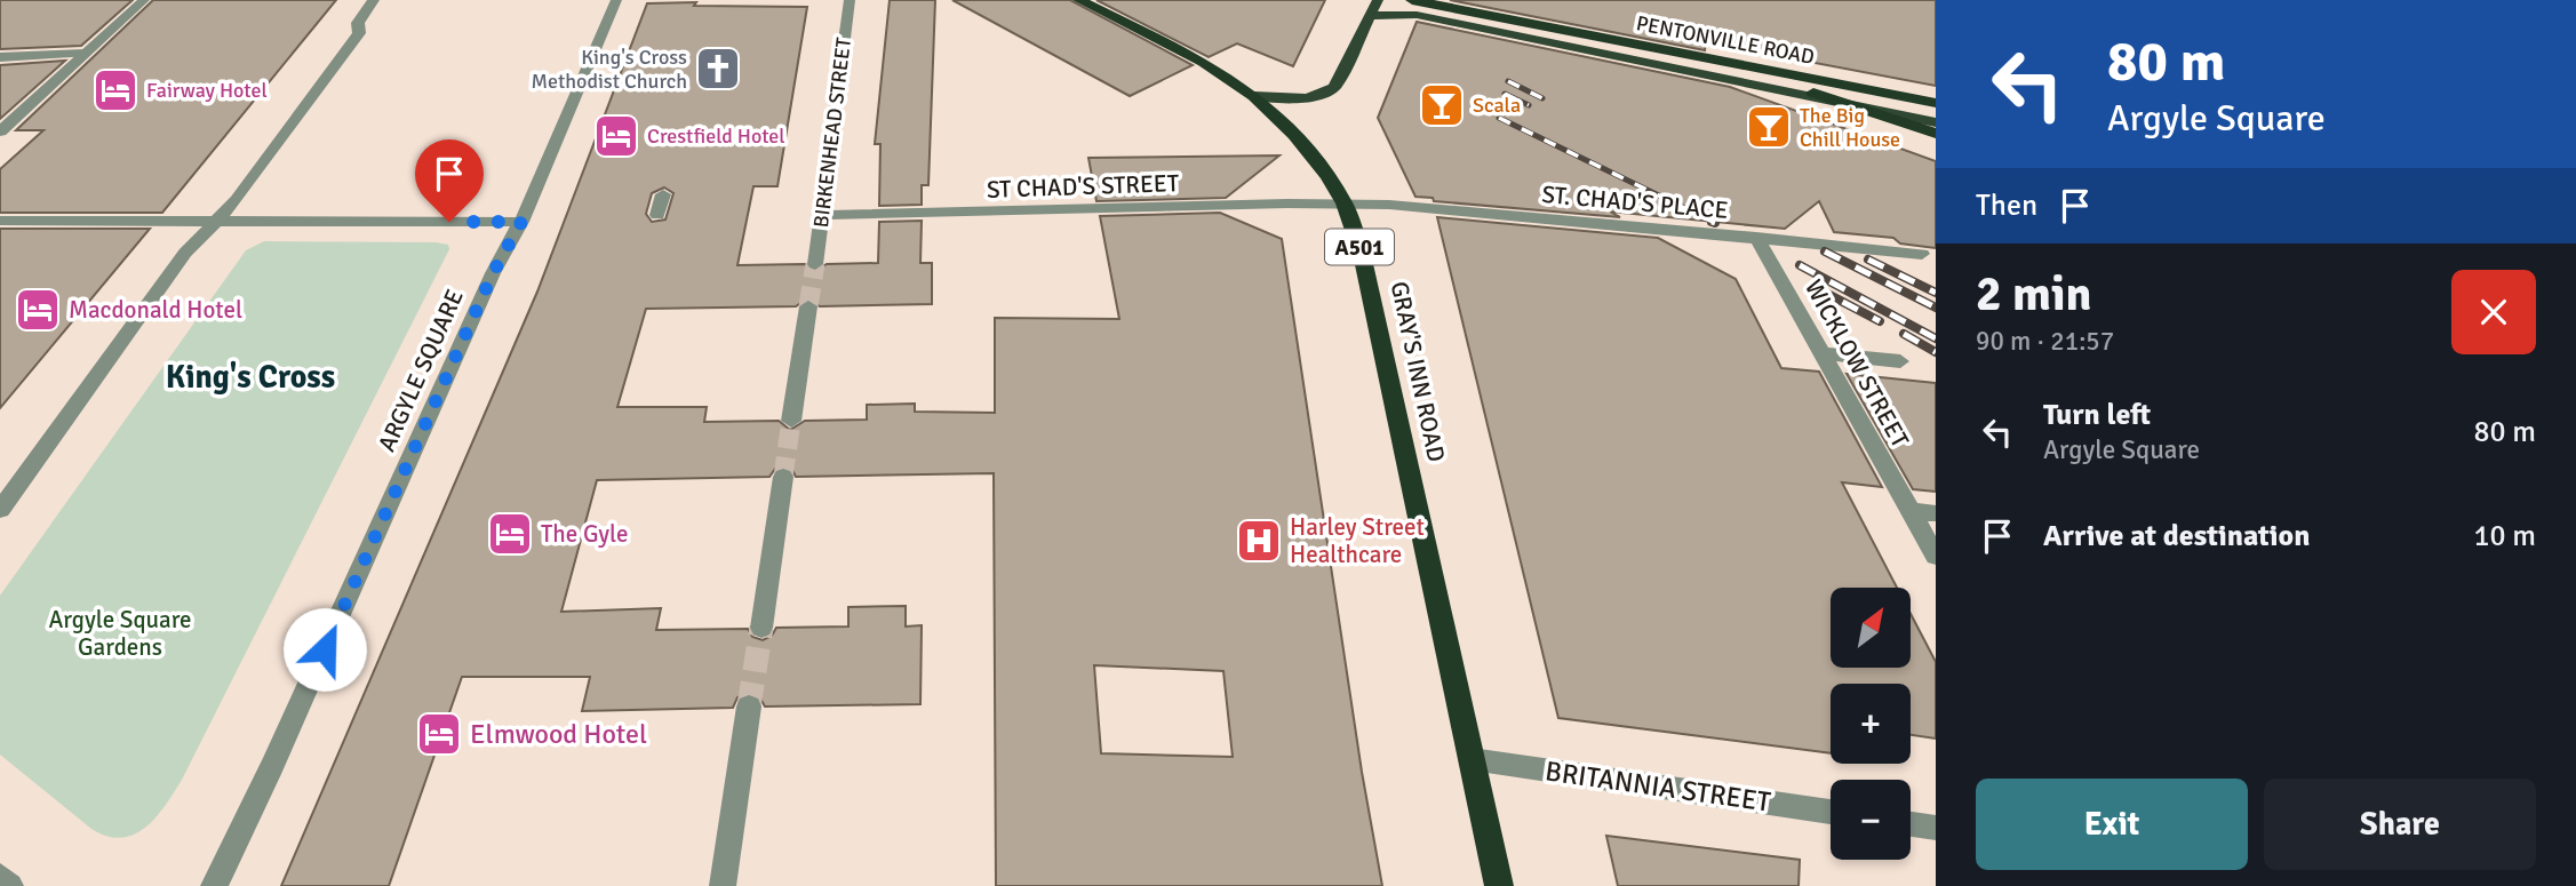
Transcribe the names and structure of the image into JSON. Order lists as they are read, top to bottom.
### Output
{
  "streets": {
    "highway": ["PENTONVILLE ROAD", "A501", "GRAY'S INN ROAD"],
    "street": [
      "BIRKENHEAD STREET",
      "ST CHAD'S STREET",
      "ST. CHAD'S PLACE",
      "WICKLOW STREET",
      "ARGYLE SQUARE",
      "BRITANNIA STREET"
    ]
  },
  "crossings": [
    ["BIRKENHEAD STREET", "ST CHAD'S STREET"],
    ["ST CHAD'S STREET", "ST. CHAD'S PLACE"],
    ["ST CHAD'S STREET", "GRAY'S INN ROAD"],
    ["ST. CHAD'S PLACE", "WICKLOW STREET"],
    ["ST. CHAD'S PLACE", "GRAY'S INN ROAD"],
    ["GRAY'S INN ROAD", "BRITANNIA STREET"]
  ],
  "districts": ["King's Cross"],
  "parks": ["Argyle Square Gardens"],
  "places": {
    "church": ["King's Cross Methodist Church"],
    "hotel": [
      "Fairway Hotel",
      "Crestfield Hotel",
      "Macdonald Hotel",
      "The Gyle",
      "Elmwood Hotel"
    ],
    "bar": ["Scala", "The Big Chill House"],
    "hospital": ["Harley Street Healthcare"]
  },
  "north": "top right",
  "page": {
    "turn": ["80 m", "Argyle Square"],
    "then": "Then",
    "heading": ["2 min", "90 m · 21:57"],
    "list": [
      {
        "name": "Turn left",
        "note": "Argyle Square",
        "value": "80 m"
      },
      {
        "name": "Arrive at destination",
        "value": "10 m"
      }
    ],
    "map_buttons": ["+", "−"],
    "buttons": ["Exit", "Share"]
  }
}
